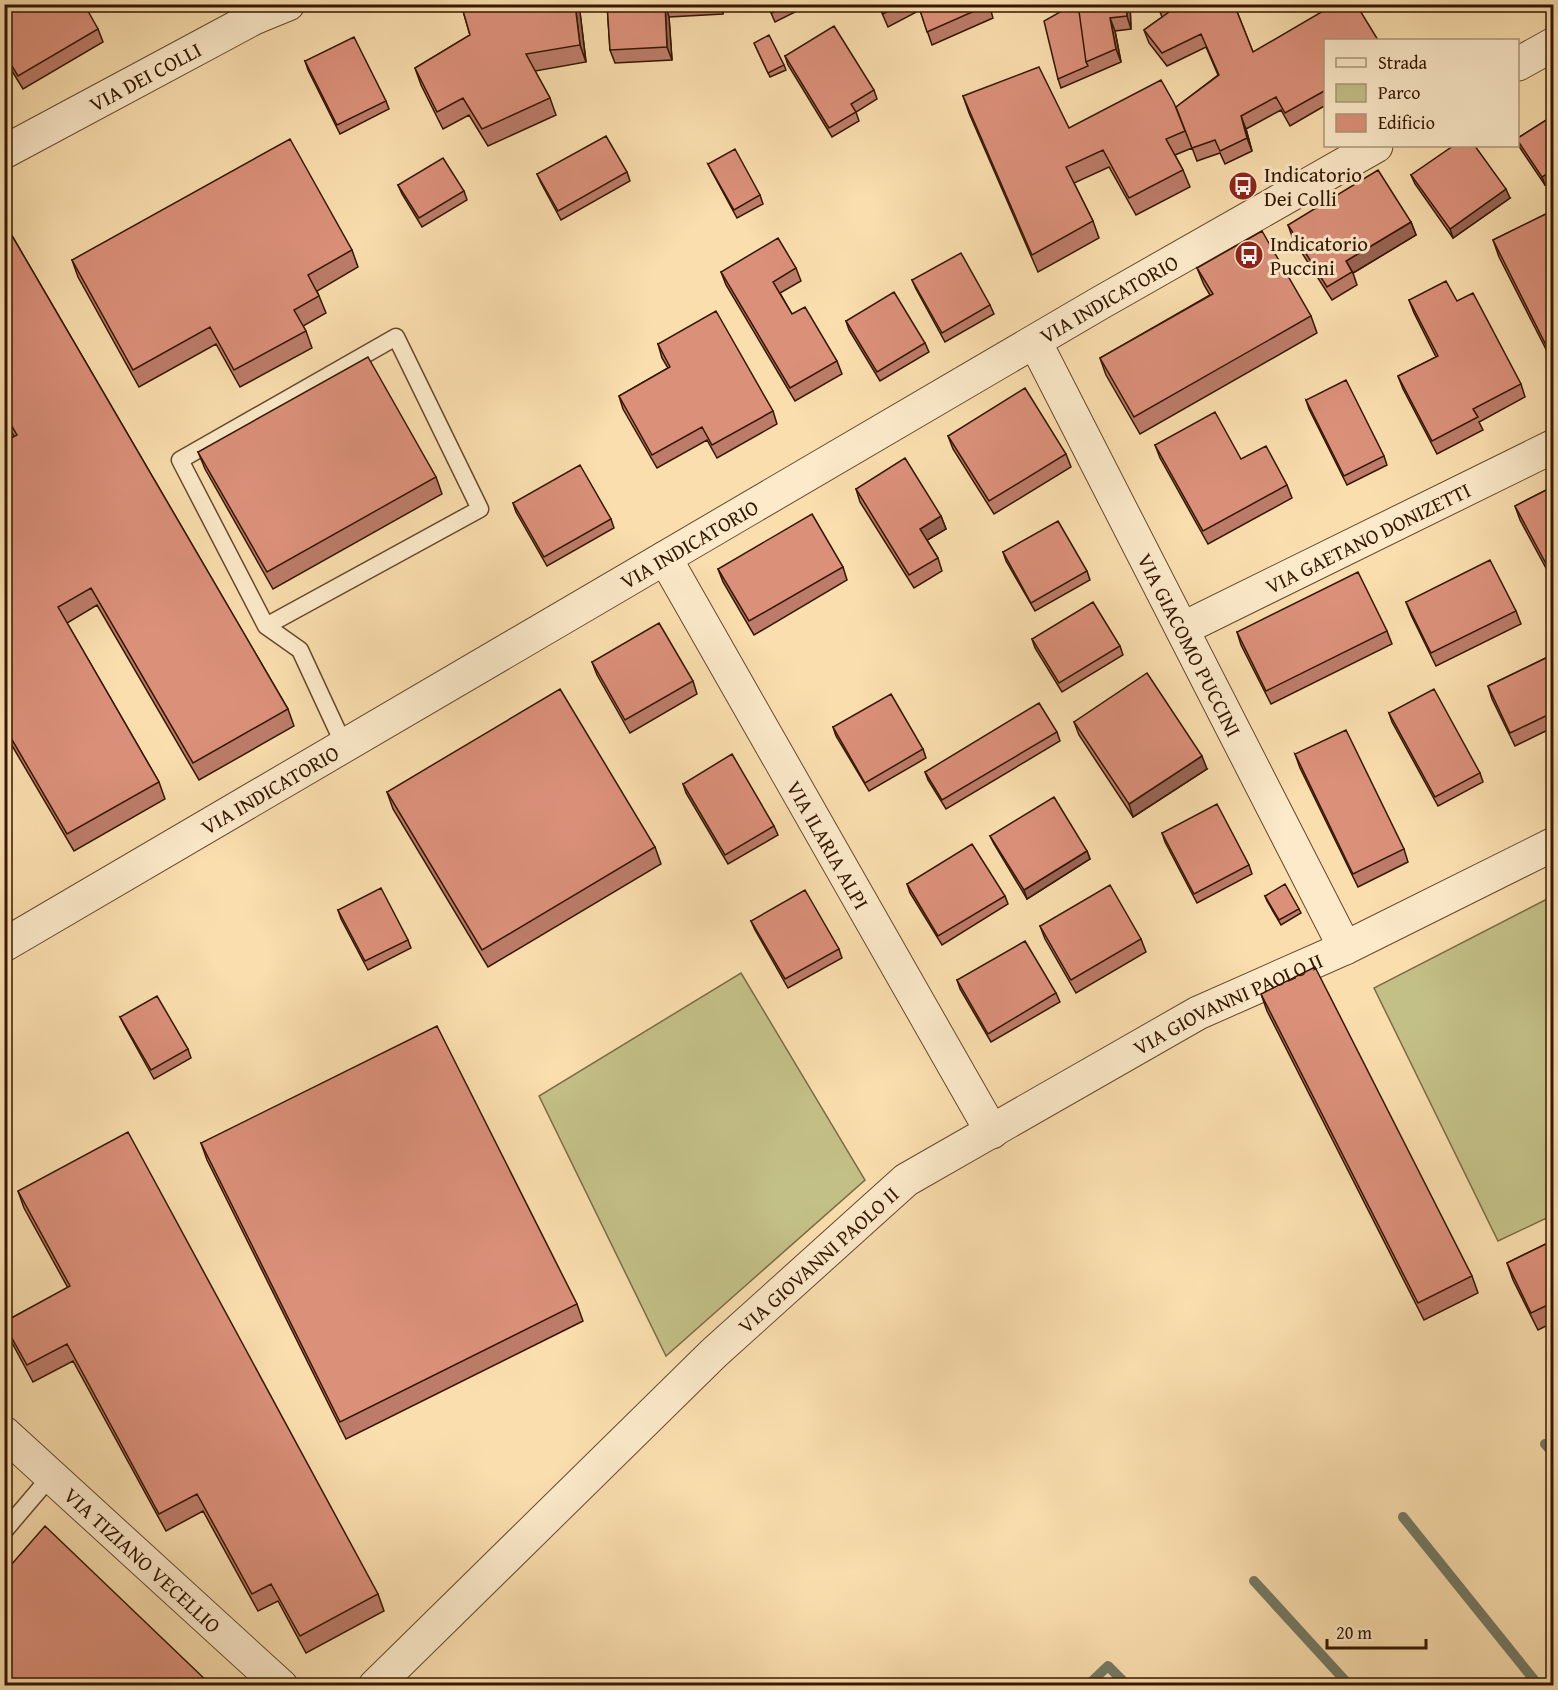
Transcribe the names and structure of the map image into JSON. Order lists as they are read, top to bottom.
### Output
{
  "streets": {
    "street": [
      "VIA DEI COLLI",
      "VIA INDICATORIO",
      "VIA GAETANO DONIZETTI",
      "VIA GIACOMO PUCCINI",
      "VIA ILARIA ALPI",
      "VIA GIOVANNI PAOLO II",
      "VIA TIZIANO VECELLIO"
    ]
  },
  "crossings": [
    ["VIA INDICATORIO", "VIA GIACOMO PUCCINI"],
    ["VIA INDICATORIO", "VIA ILARIA ALPI"],
    ["VIA GAETANO DONIZETTI", "VIA GIACOMO PUCCINI"],
    ["VIA GIACOMO PUCCINI", "VIA GIOVANNI PAOLO II"],
    ["VIA ILARIA ALPI", "VIA GIOVANNI PAOLO II"]
  ],
  "places": {
    "bus stop": ["Indicatorio Dei Colli", "Indicatorio Puccini"]
  },
  "legend": ["Strada", "Parco", "Edificio"],
  "scale_bar": "20 m"
}
